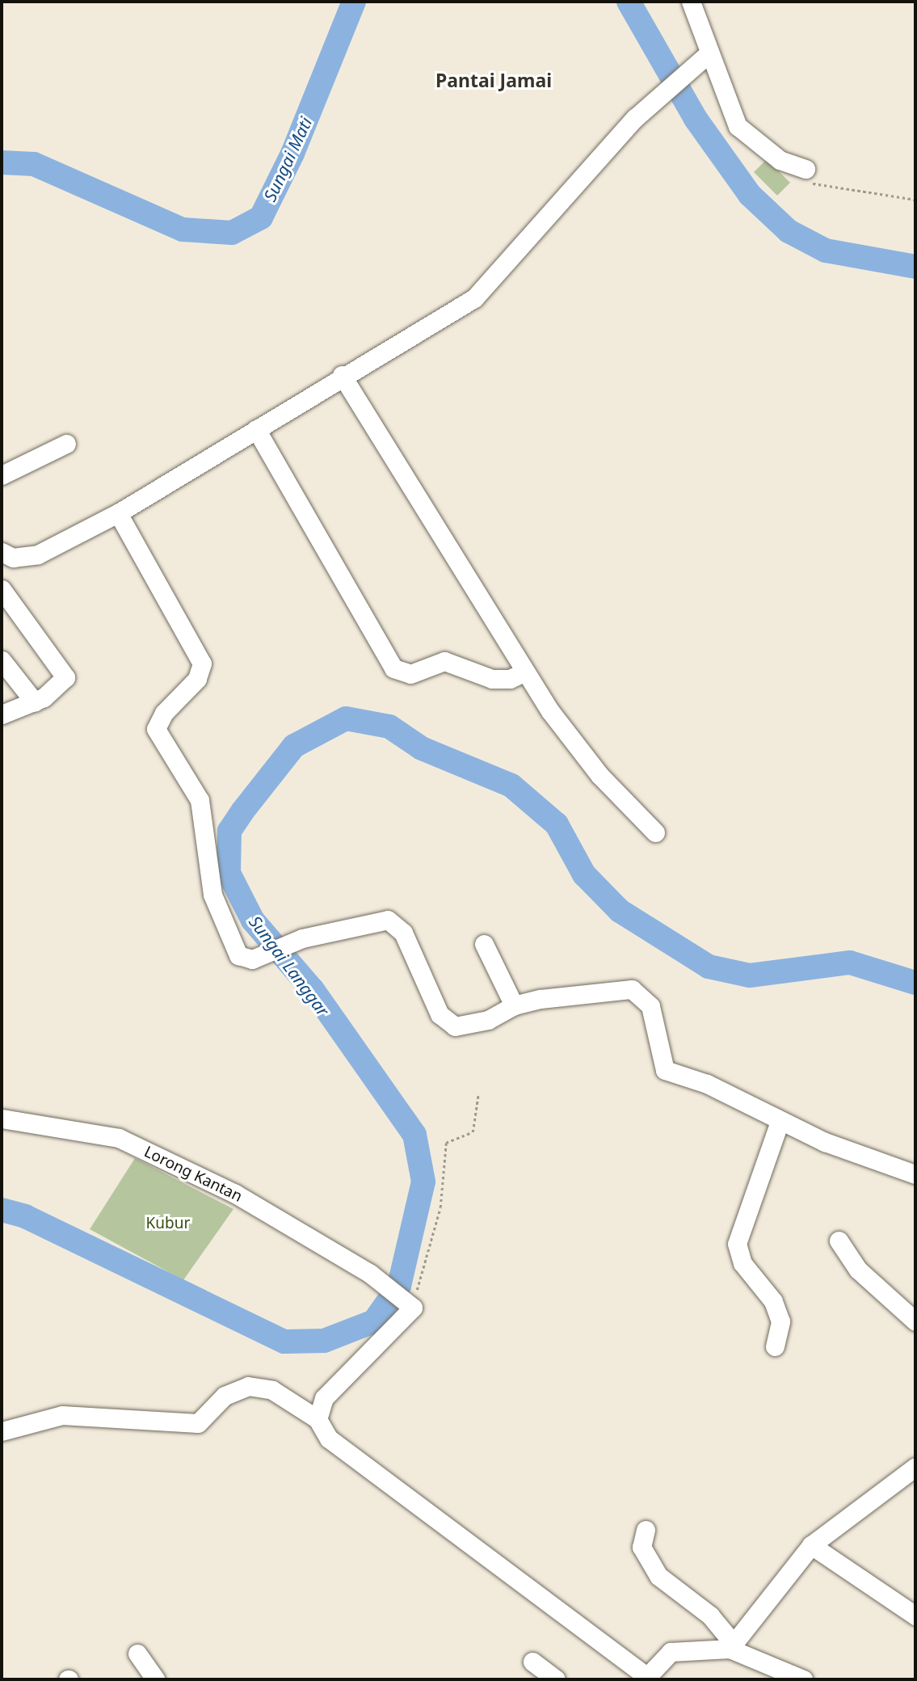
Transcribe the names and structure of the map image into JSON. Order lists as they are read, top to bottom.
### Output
{
  "streets": {
    "street": ["Lorong Kantan"]
  },
  "districts": ["Pantai Jamai"],
  "water": ["Sungai Mati", "Sungai Langgar"],
  "parks": ["Kubur"]
}
